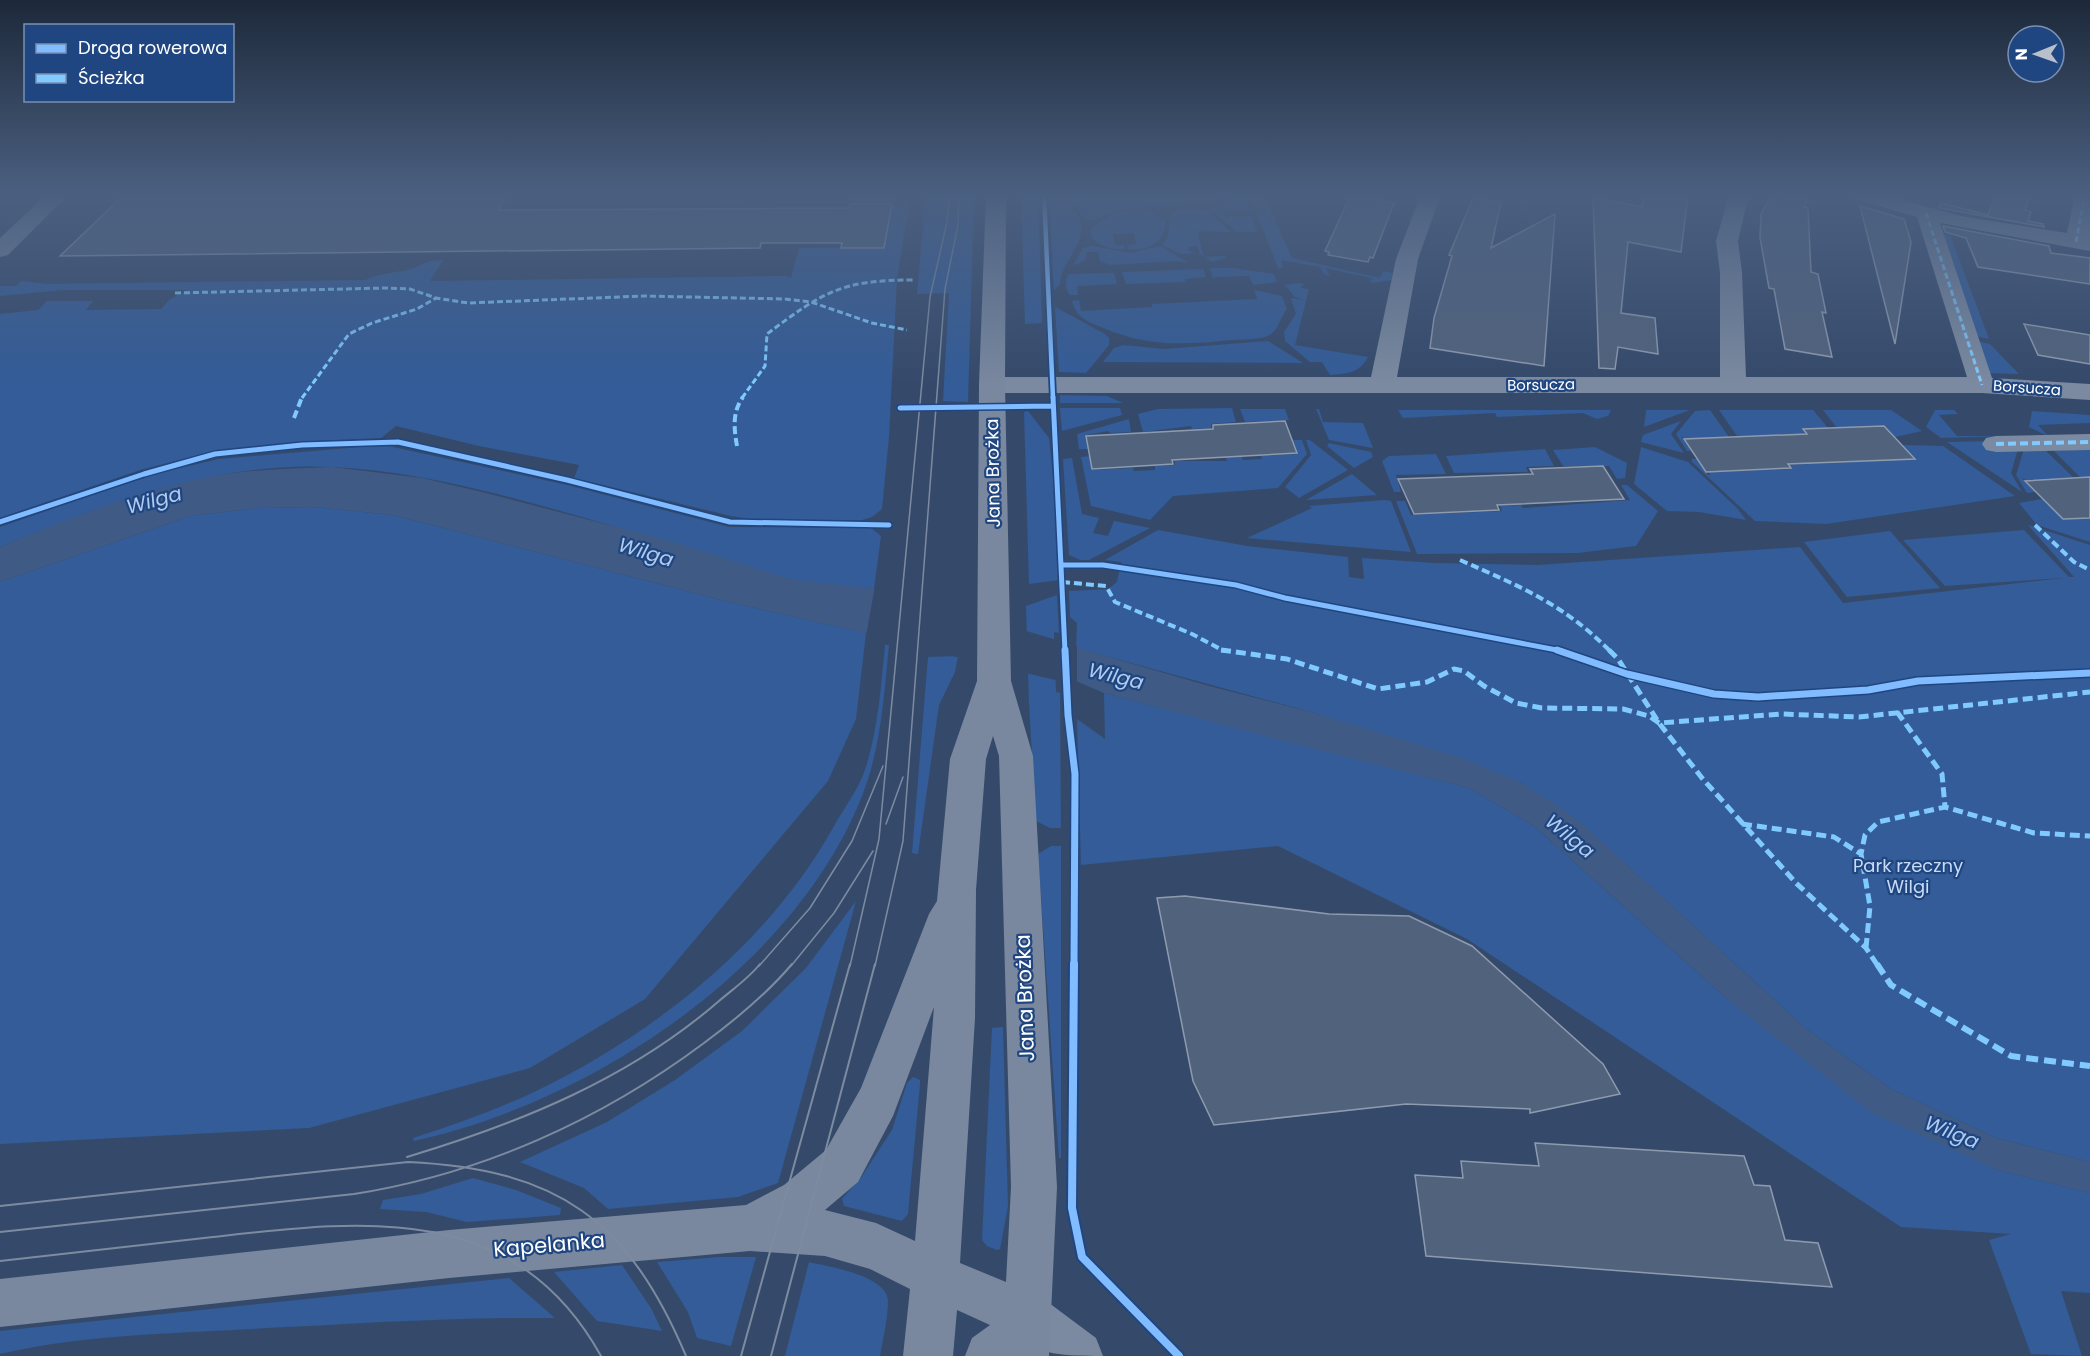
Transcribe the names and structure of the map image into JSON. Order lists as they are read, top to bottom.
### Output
{
  "streets": {
    "main road": ["Jana Brożka", "Kapelanka"],
    "street": ["Borsucza"]
  },
  "crossings": [
    ["Borsucza", "Jana Brożka"],
    ["Jana Brożka", "Kapelanka"]
  ],
  "water": ["Wilga"],
  "parks": ["Park rzeczny Wilgi"],
  "legend": ["Droga rowerowa", "Ścieżka"],
  "north": "left"
}
